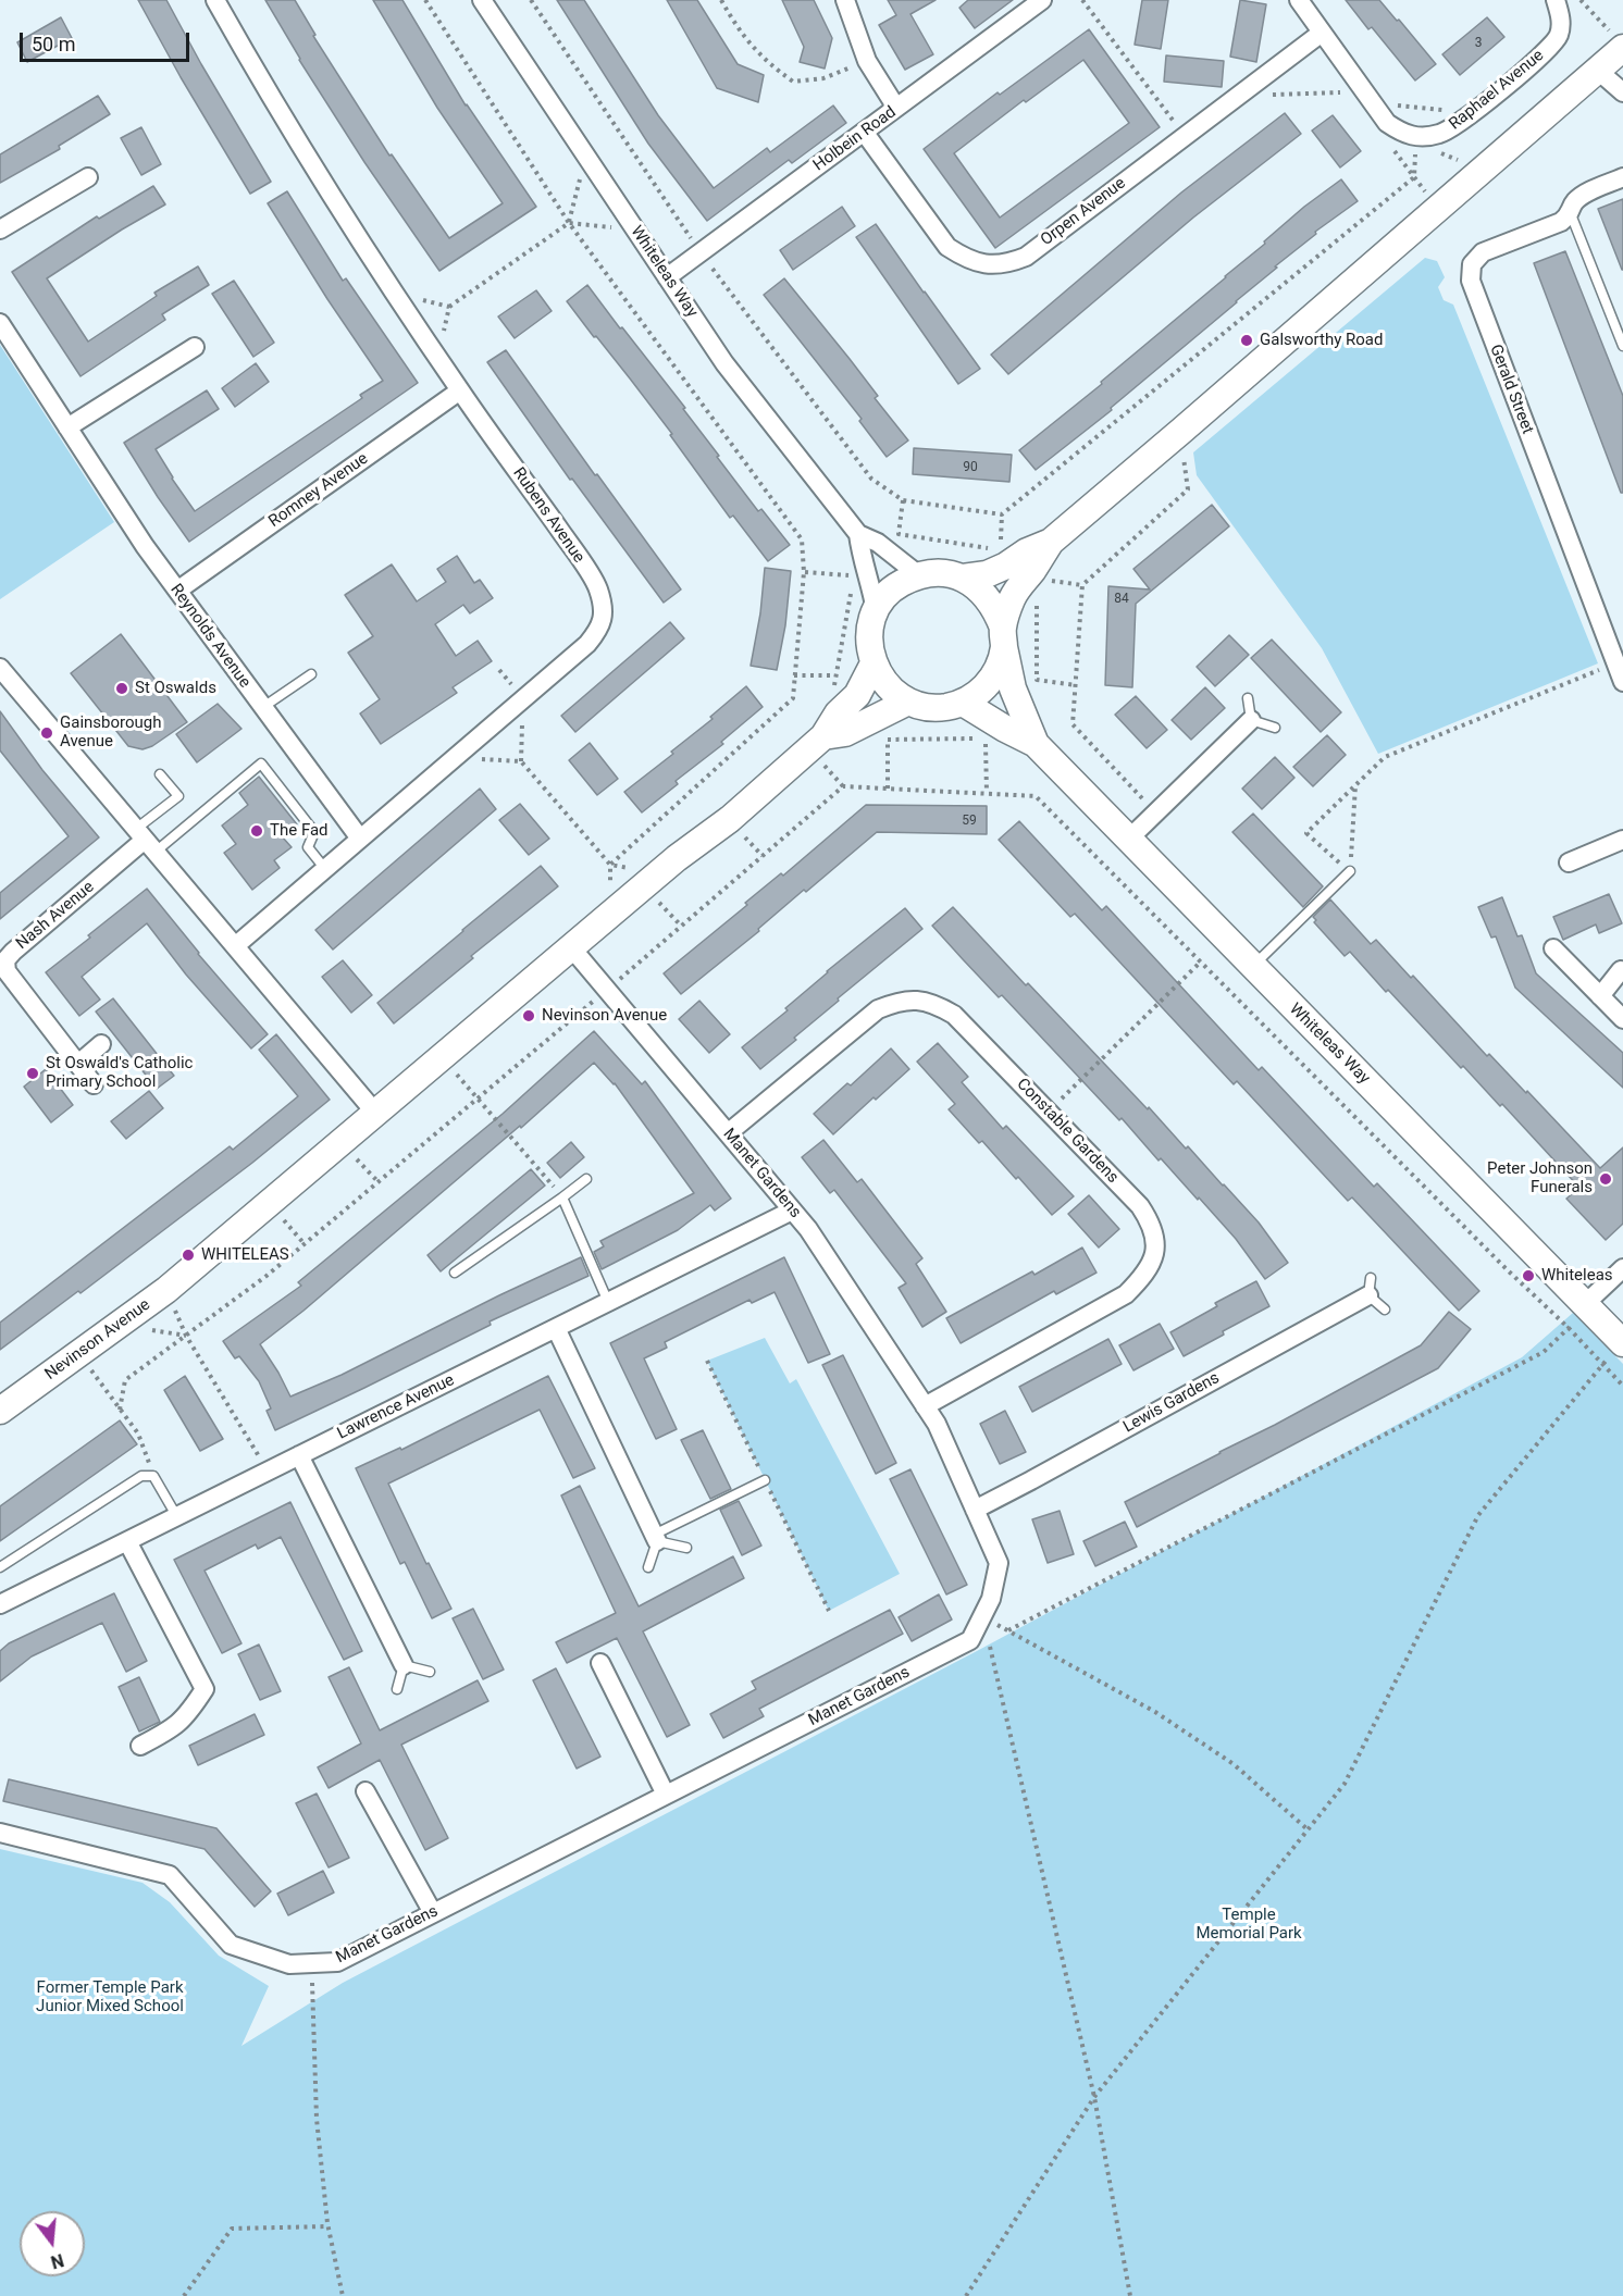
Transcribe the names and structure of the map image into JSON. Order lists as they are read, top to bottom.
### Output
{
  "streets": {
    "main road": ["Whiteleas Way", "Nevinson Avenue"],
    "street": [
      "Raphael Avenue",
      "Holbein Road",
      "Orpen Avenue",
      "Gerald Street",
      "Romney Avenue",
      "Rubens Avenue",
      "Reynolds Avenue",
      "Nash Avenue",
      "Constable Gardens",
      "Manet Gardens",
      "Lewis Gardens",
      "Lawrence Avenue"
    ]
  },
  "crossings": [
    ["Holbein Road", "Orpen Avenue"],
    ["Holbein Road", "Whiteleas Way"],
    ["Whiteleas Way", "Nevinson Avenue"],
    ["Romney Avenue", "Rubens Avenue"],
    ["Romney Avenue", "Reynolds Avenue"],
    ["Rubens Avenue", "Reynolds Avenue"],
    ["Constable Gardens", "Manet Gardens"],
    ["Manet Gardens", "Nevinson Avenue"],
    ["Manet Gardens", "Lewis Gardens"],
    ["Manet Gardens", "Lawrence Avenue"]
  ],
  "parks": ["Temple Memorial Park", "Former Temple Park Junior Mixed School"],
  "places": [
    "Galsworthy Road",
    "St Oswalds",
    "Gainsborough Avenue",
    "The Fad",
    "Nevinson Avenue",
    "St Oswald's Catholic Primary School",
    "Peter Johnson Funerals",
    "WHITELEAS",
    "Whiteleas"
  ],
  "house_numbers": [
    "3",
    "90",
    "84",
    "59"
  ],
  "scale_bar": "50 m",
  "north": "bottom"
}
